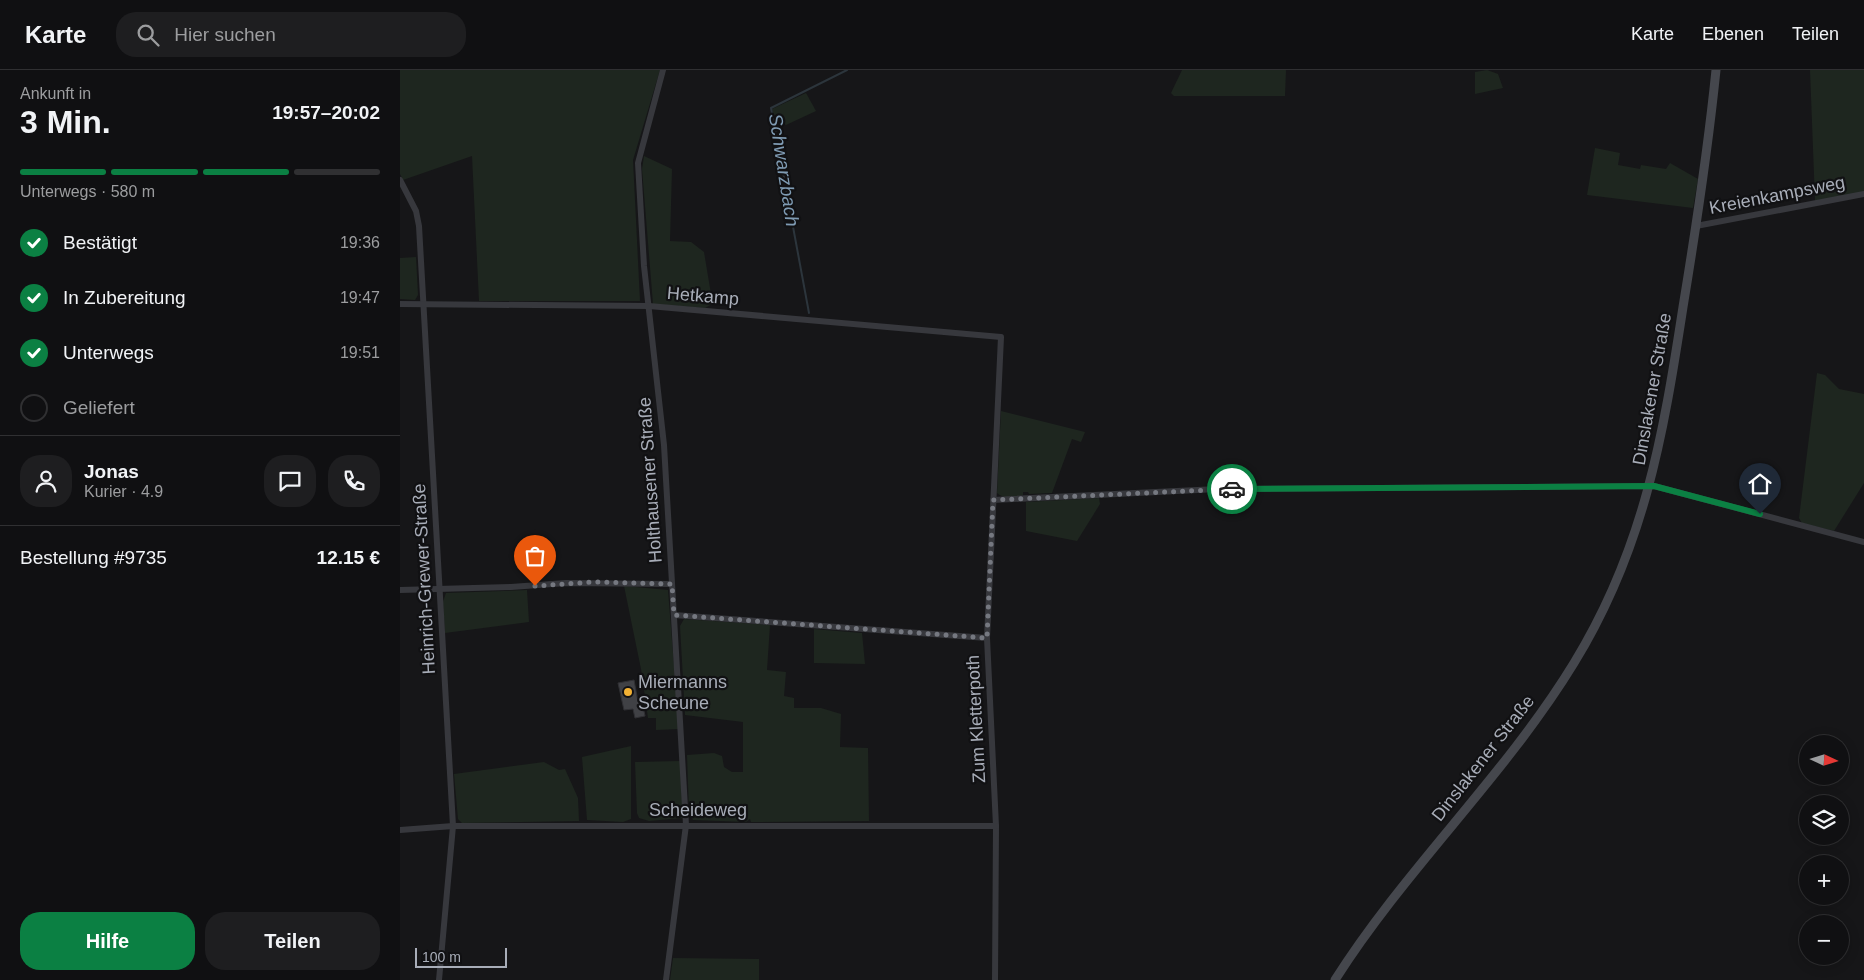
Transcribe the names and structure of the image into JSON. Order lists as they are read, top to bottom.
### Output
{
  "streets": {
    "main road": ["Dinslakener Straße"],
    "street": [
      "Kreienkampsweg",
      "Hetkamp",
      "Holthausener Straße",
      "Heinrich-Grewer-Straße",
      "Zum Kletterpoth",
      "Scheideweg"
    ]
  },
  "crossings": [
    ["Kreienkampsweg", "Dinslakener Straße"],
    ["Hetkamp", "Holthausener Straße"],
    ["Hetkamp", "Heinrich-Grewer-Straße"],
    ["Hetkamp", "Zum Kletterpoth"],
    ["Holthausener Straße", "Scheideweg"],
    ["Heinrich-Grewer-Straße", "Scheideweg"],
    ["Zum Kletterpoth", "Scheideweg"]
  ],
  "water": ["Schwarzbach"],
  "places": ["Miermanns Scheune"],
  "scale_bar": "100 m",
  "north": "right",
  "page": {
    "header": "Karte",
    "search": "Hier suchen",
    "nav": ["Karte", "Ebenen", "Teilen"],
    "heading": ["3 Min.", "Ankunft in", "19:57–20:02"],
    "panel": [
      "Jonas",
      "Kurier · 4.9",
      "Bestellung #9735",
      "12.15 €"
    ],
    "bar": "Unterwegs · 580 m",
    "list": [
      ["Bestätigt", "19:36"],
      ["In Zubereitung", "19:47"],
      ["Unterwegs", "19:51"],
      "Geliefert"
    ],
    "map_buttons": ["+", "−"],
    "buttons": ["Hilfe", "Teilen"],
    "scale": "100 m"
  }
}
